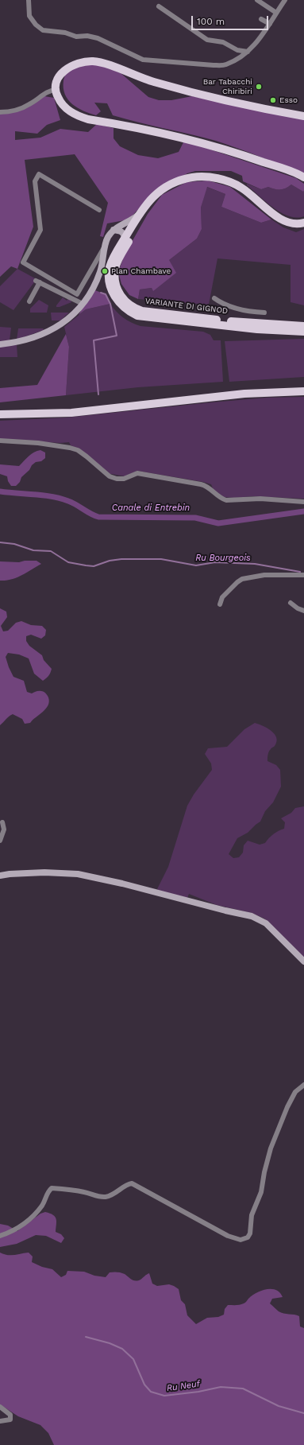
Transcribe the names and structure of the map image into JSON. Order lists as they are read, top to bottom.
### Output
{
  "streets": {
    "main road": ["VARIANTE DI GIGNOD"]
  },
  "water": ["Canale di Entrebin", "Ru Bourgeois", "Ru Neuf"],
  "places": ["Bar Tabacchi Chiribiri", "Esso", "Plan Chambave"],
  "scale_bar": "100 m"
}
